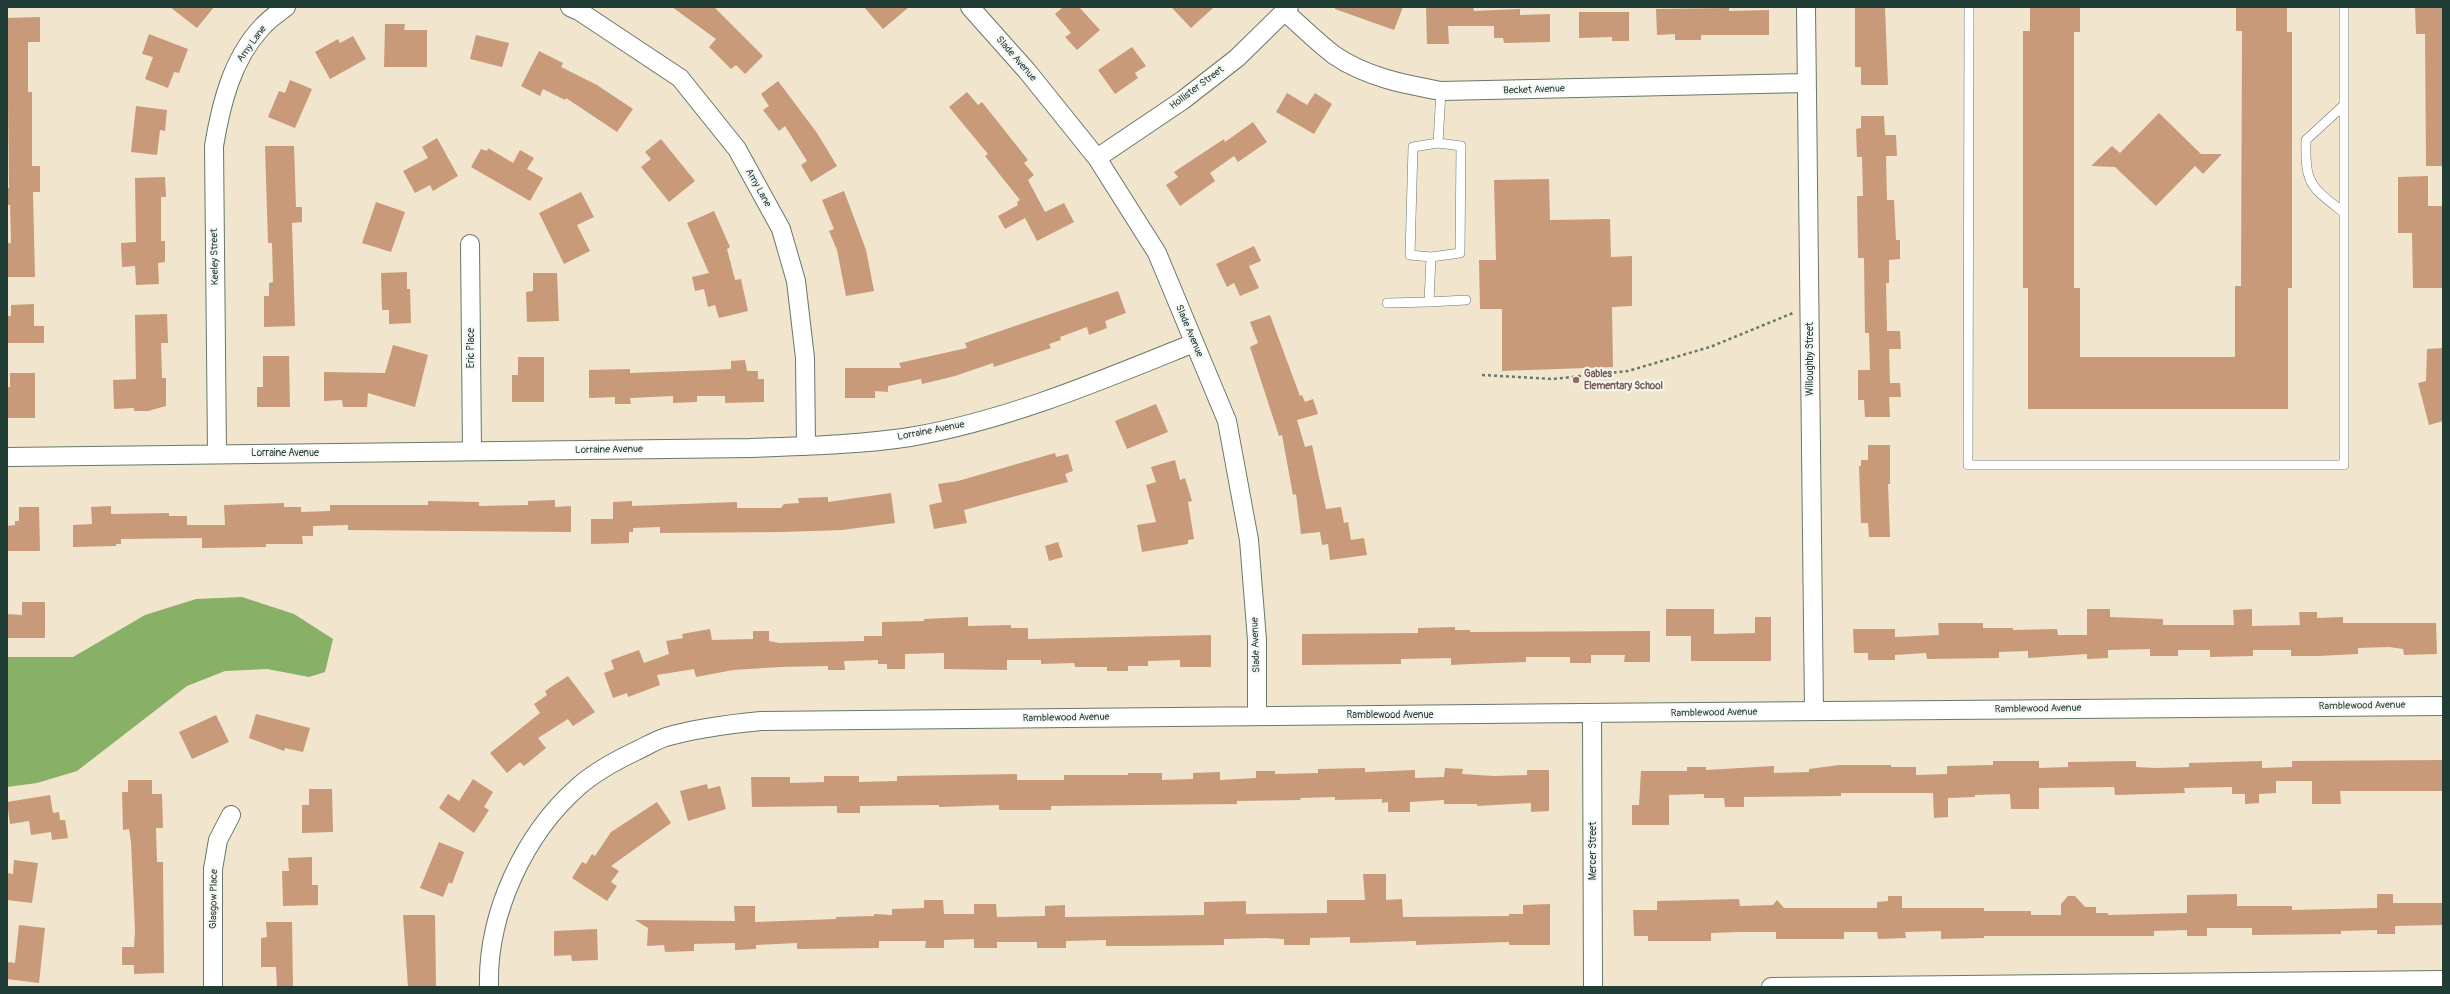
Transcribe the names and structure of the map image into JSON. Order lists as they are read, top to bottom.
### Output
{
  "streets": {
    "street": [
      "Amy Lane",
      "Slade Avenue",
      "Hollister Street",
      "Becket Avenue",
      "Keeley Street",
      "Eric Place",
      "Willoughby Street",
      "Lorraine Avenue",
      "Ramblewood Avenue",
      "Mercer Street",
      "Glasgow Place"
    ]
  },
  "crossings": [
    ["Amy Lane", "Keeley Street"],
    ["Amy Lane", "Lorraine Avenue"],
    ["Slade Avenue", "Hollister Street"],
    ["Slade Avenue", "Lorraine Avenue"],
    ["Slade Avenue", "Ramblewood Avenue"],
    ["Hollister Street", "Becket Avenue"],
    ["Becket Avenue", "Willoughby Street"],
    ["Keeley Street", "Lorraine Avenue"],
    ["Eric Place", "Lorraine Avenue"],
    ["Willoughby Street", "Ramblewood Avenue"],
    ["Ramblewood Avenue", "Mercer Street"]
  ],
  "places": ["Gables Elementary School"]
}
